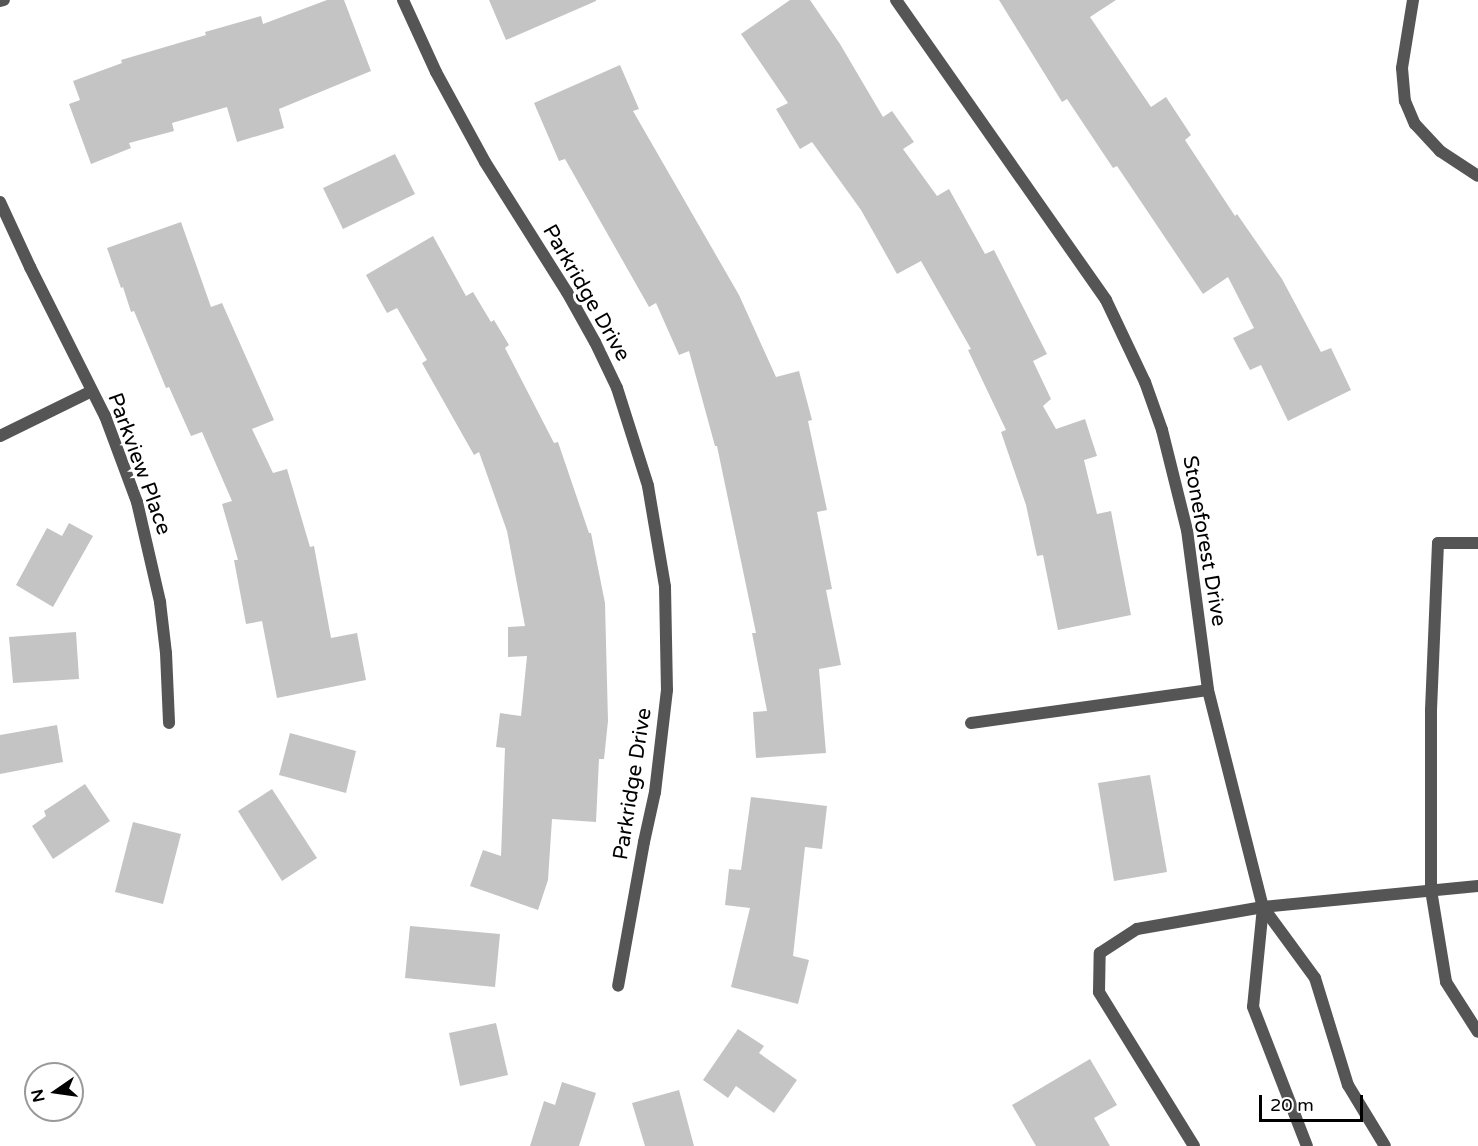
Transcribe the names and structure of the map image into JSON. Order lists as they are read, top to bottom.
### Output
{
  "streets": {
    "street": ["Parkridge Drive", "Parkview Place", "Stoneforest Drive"]
  },
  "scale_bar": "20 m",
  "north": "left"
}
